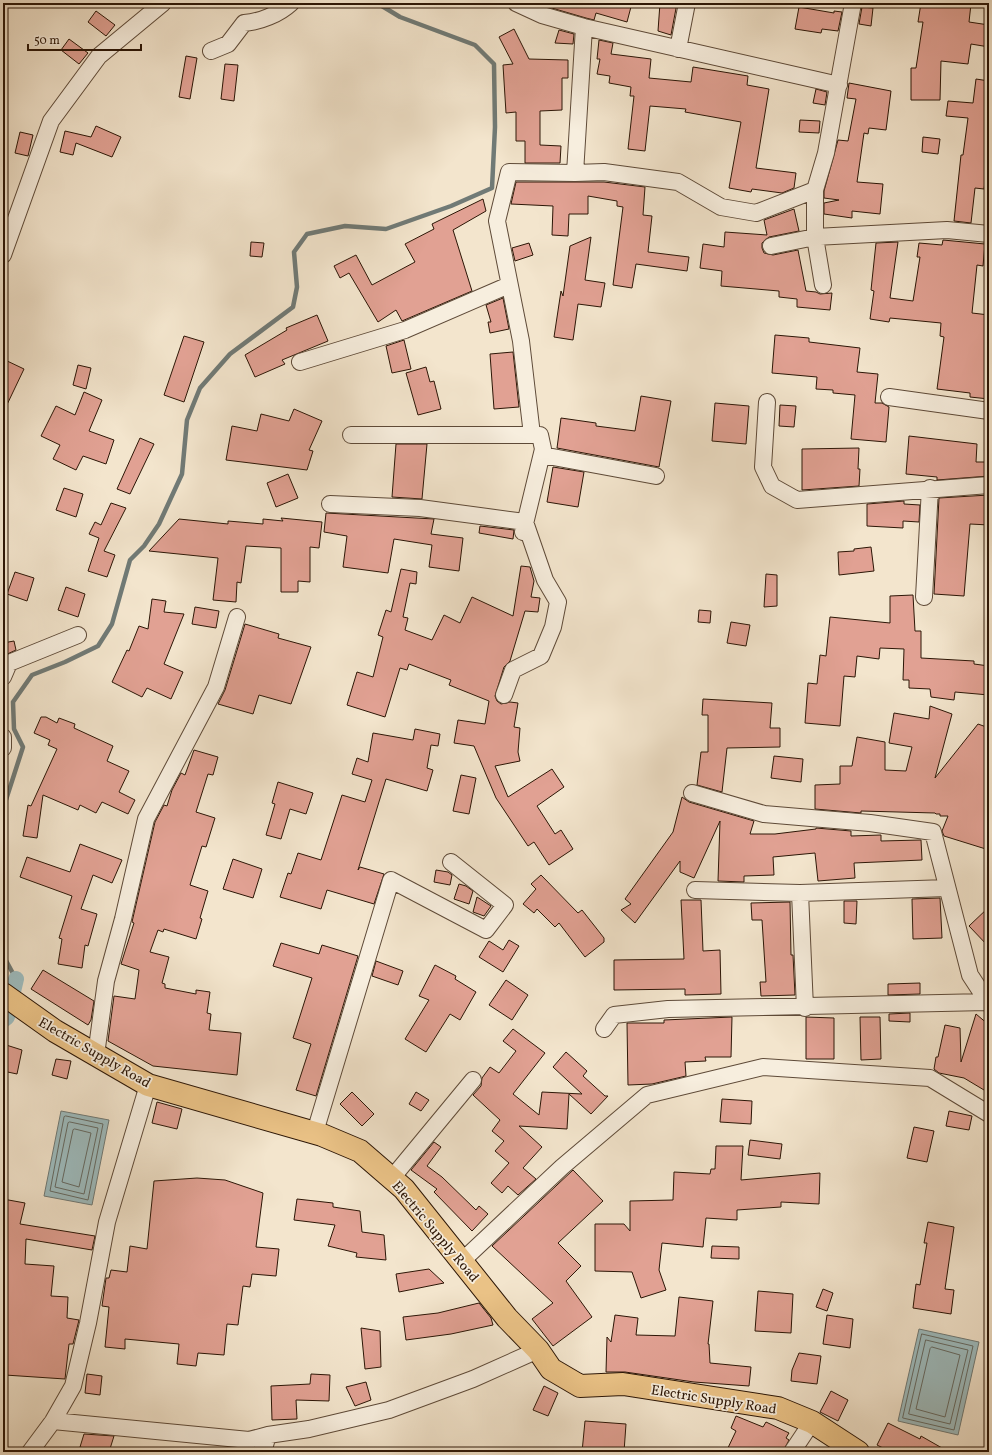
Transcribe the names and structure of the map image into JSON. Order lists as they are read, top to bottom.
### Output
{
  "streets": {
    "main road": ["Electric Supply Road"]
  },
  "scale_bar": "50 m"
}
